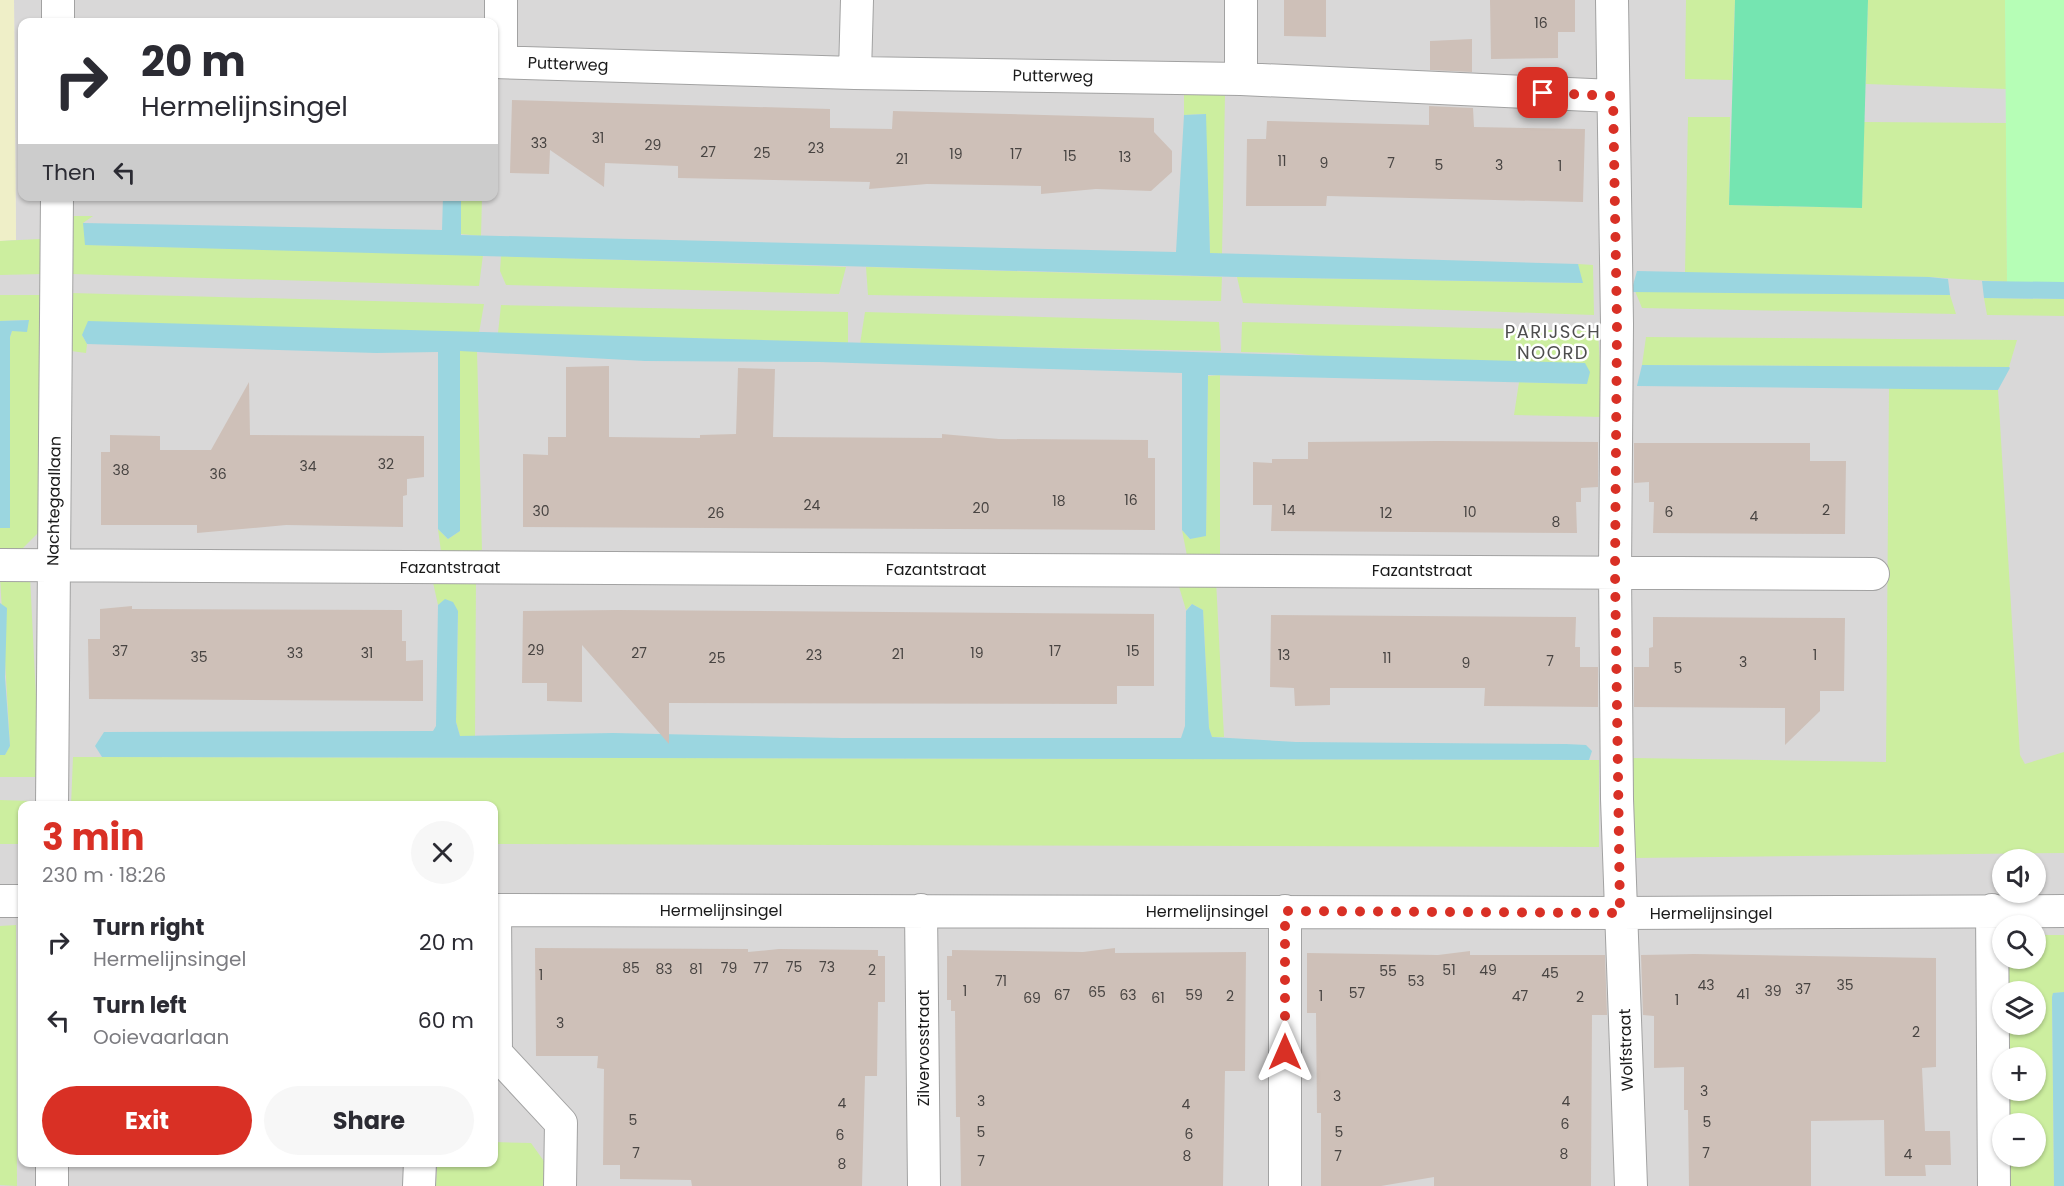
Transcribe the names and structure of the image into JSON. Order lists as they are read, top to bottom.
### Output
{
  "streets": {
    "street": [
      "Putterweg",
      "Nachtegaallaan",
      "Fazantstraat",
      "Hermelijnsingel",
      "Zilvervosstraat",
      "Wolfstraat"
    ]
  },
  "crossings": [
    ["Putterweg", "Wolfstraat"],
    ["Nachtegaallaan", "Fazantstraat"],
    ["Fazantstraat", "Wolfstraat"],
    ["Hermelijnsingel", "Zilvervosstraat"],
    ["Hermelijnsingel", "Wolfstraat"]
  ],
  "districts": ["PARIJSCH NOORD"],
  "house_numbers": [
    "16",
    "31",
    "33",
    "29",
    "23",
    "27",
    "25",
    "19",
    "17",
    "15",
    "13",
    "21",
    "11",
    "9",
    "7",
    "5",
    "3",
    "1",
    "32",
    "34",
    "38",
    "36",
    "16",
    "18",
    "24",
    "20",
    "14",
    "2",
    "30",
    "10",
    "6",
    "26",
    "12",
    "4",
    "8",
    "29",
    "37",
    "17",
    "15",
    "33",
    "31",
    "27",
    "19",
    "21",
    "23",
    "13",
    "1",
    "35",
    "25",
    "11",
    "7",
    "3",
    "9",
    "5",
    "75",
    "73",
    "85",
    "79",
    "77",
    "83",
    "81",
    "2",
    "51",
    "49",
    "55",
    "45",
    "1",
    "71",
    "53",
    "43",
    "35",
    "37",
    "1",
    "39",
    "65",
    "57",
    "41",
    "67",
    "63",
    "59",
    "2",
    "1",
    "47",
    "2",
    "69",
    "61",
    "1",
    "3",
    "2",
    "3",
    "3",
    "3",
    "4",
    "4",
    "4",
    "5",
    "5",
    "6",
    "5",
    "5",
    "6",
    "6",
    "7",
    "7",
    "8",
    "4",
    "8",
    "7",
    "7",
    "8"
  ],
  "page": {
    "turn": ["20 m", "Hermelijnsingel"],
    "then": "Then",
    "heading": ["3 min", "230 m · 18:26"],
    "map_buttons": ["+", "−"],
    "list": [
      {
        "name": "Turn right",
        "note": "Hermelijnsingel",
        "value": "20 m"
      },
      {
        "name": "Turn left",
        "note": "Ooievaarlaan",
        "value": "60 m"
      }
    ],
    "buttons": ["Exit", "Share"]
  }
}
